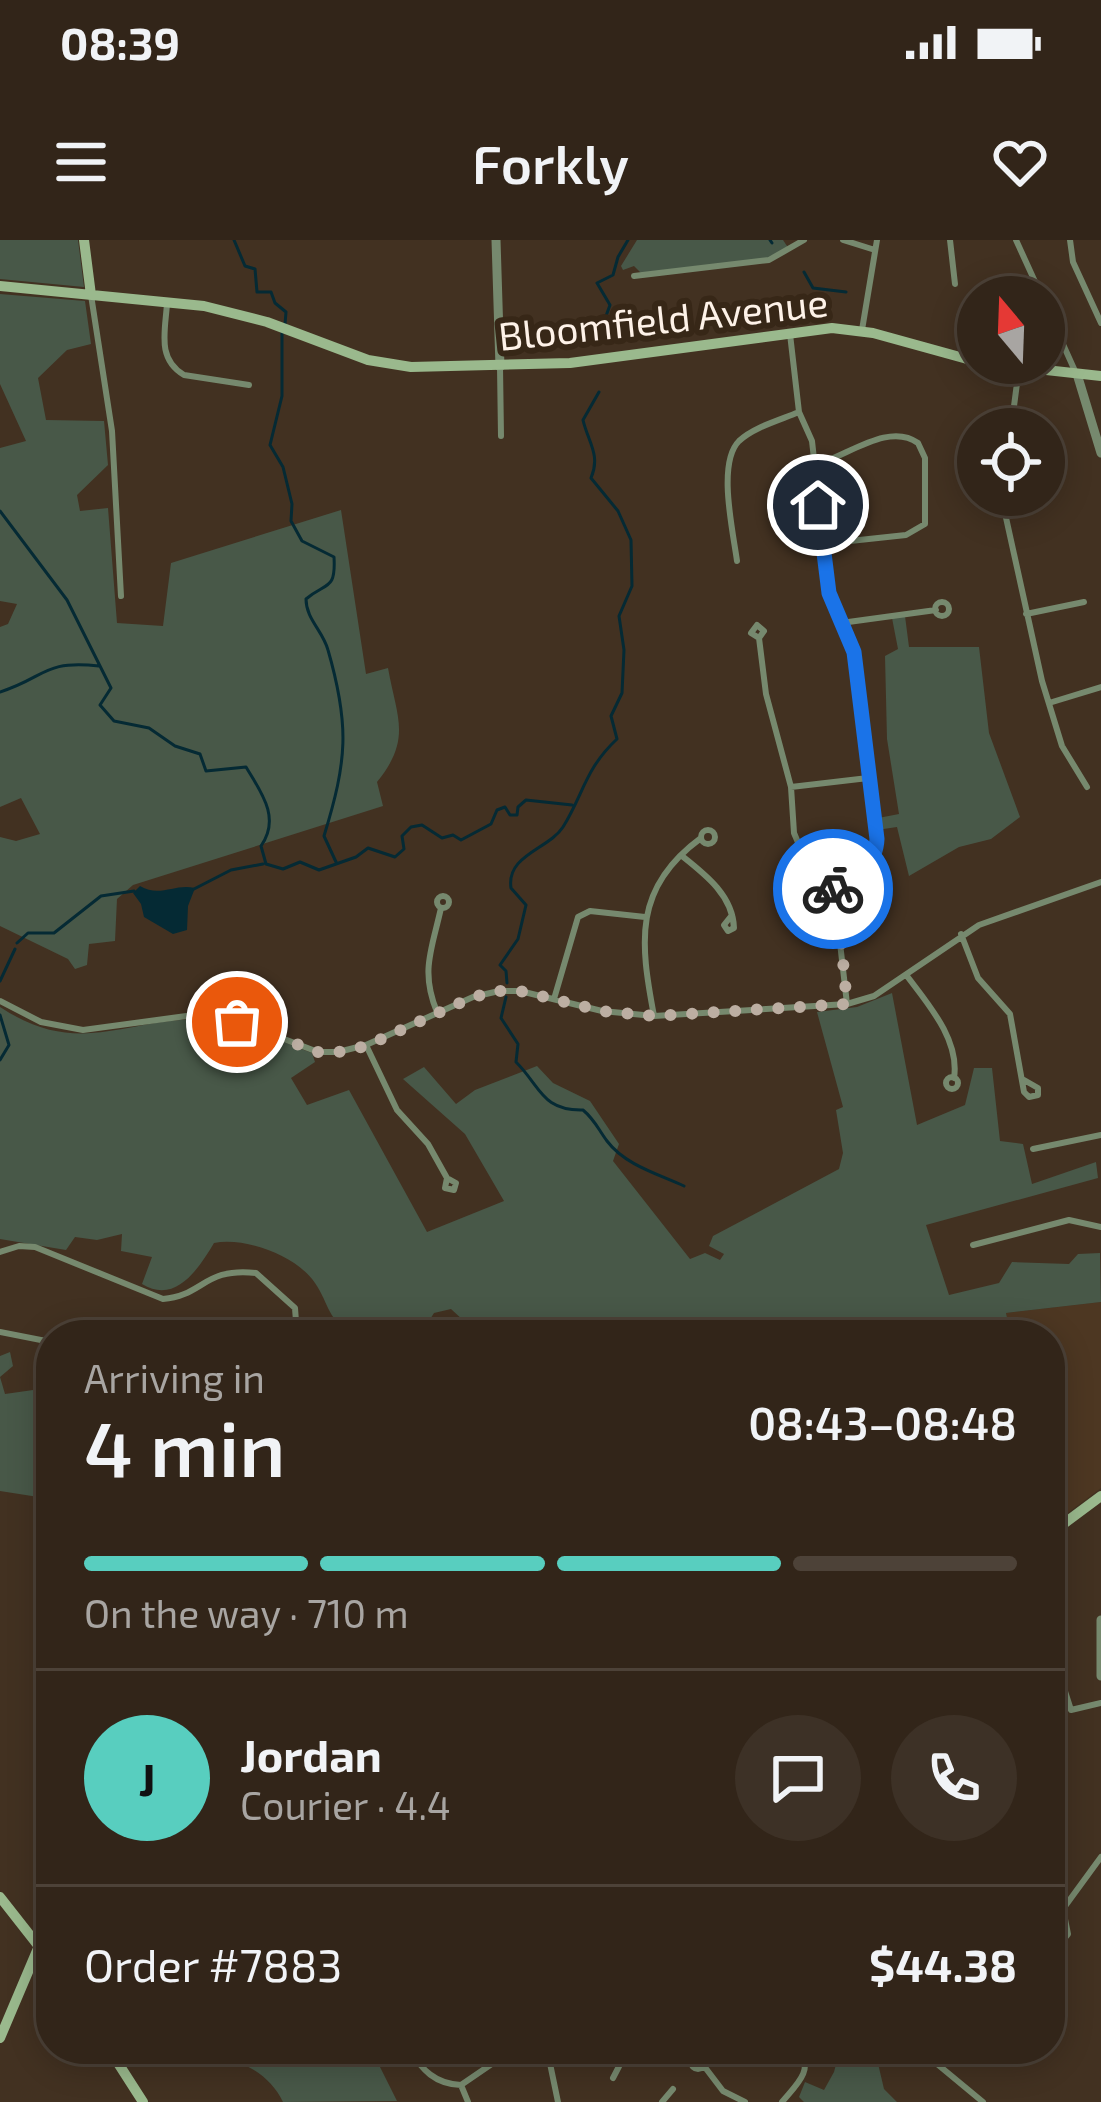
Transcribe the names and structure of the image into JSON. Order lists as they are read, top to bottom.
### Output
{
  "streets": {
    "main road": ["Bloomfield Avenue"]
  },
  "north": "top",
  "page": {
    "status": "08:39",
    "header": "Forkly",
    "heading": ["4 min", "Arriving in", "08:43–08:48"],
    "panel": [
      "Jordan",
      "Courier · 4.4",
      "Order #7883",
      "$44.38"
    ],
    "bar": "On the way · 710 m",
    "round": "J"
  }
}
